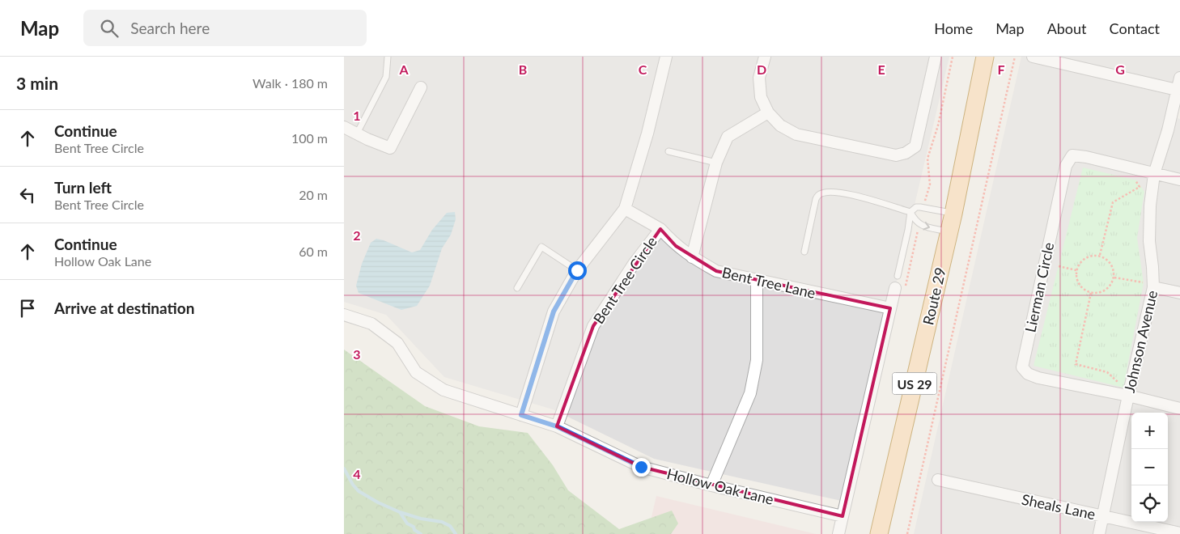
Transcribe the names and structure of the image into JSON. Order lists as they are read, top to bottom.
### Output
{
  "streets": {
    "main road": ["Route 29", "US 29"],
    "street": [
      "Bent Tree Circle",
      "Bent Tree Lane",
      "Lierman Circle",
      "Johnson Avenue",
      "Hollow Oak Lane",
      "Sheals Lane"
    ]
  },
  "crossings": [
    ["Bent Tree Circle", "Bent Tree Lane"],
    ["Bent Tree Circle", "Hollow Oak Lane"],
    ["Lierman Circle", "Johnson Avenue"],
    ["Johnson Avenue", "Sheals Lane"]
  ],
  "page": {
    "header": "Map",
    "search": "Search here",
    "nav": [
      "Home",
      "Map",
      "About",
      "Contact"
    ],
    "heading": ["3 min", "Walk · 180 m"],
    "list": [
      ["Continue", "Bent Tree Circle", "100 m"],
      ["Turn left", "Bent Tree Circle", "20 m"],
      ["Continue", "Hollow Oak Lane", "60 m"],
      "Arrive at destination"
    ],
    "map_buttons": ["+", "−"]
  },
  "grid": {
    "columns": [
      "A",
      "B",
      "C",
      "D",
      "E",
      "F",
      "G"
    ],
    "rows": [
      "1",
      "2",
      "3",
      "4"
    ]
  }
}
